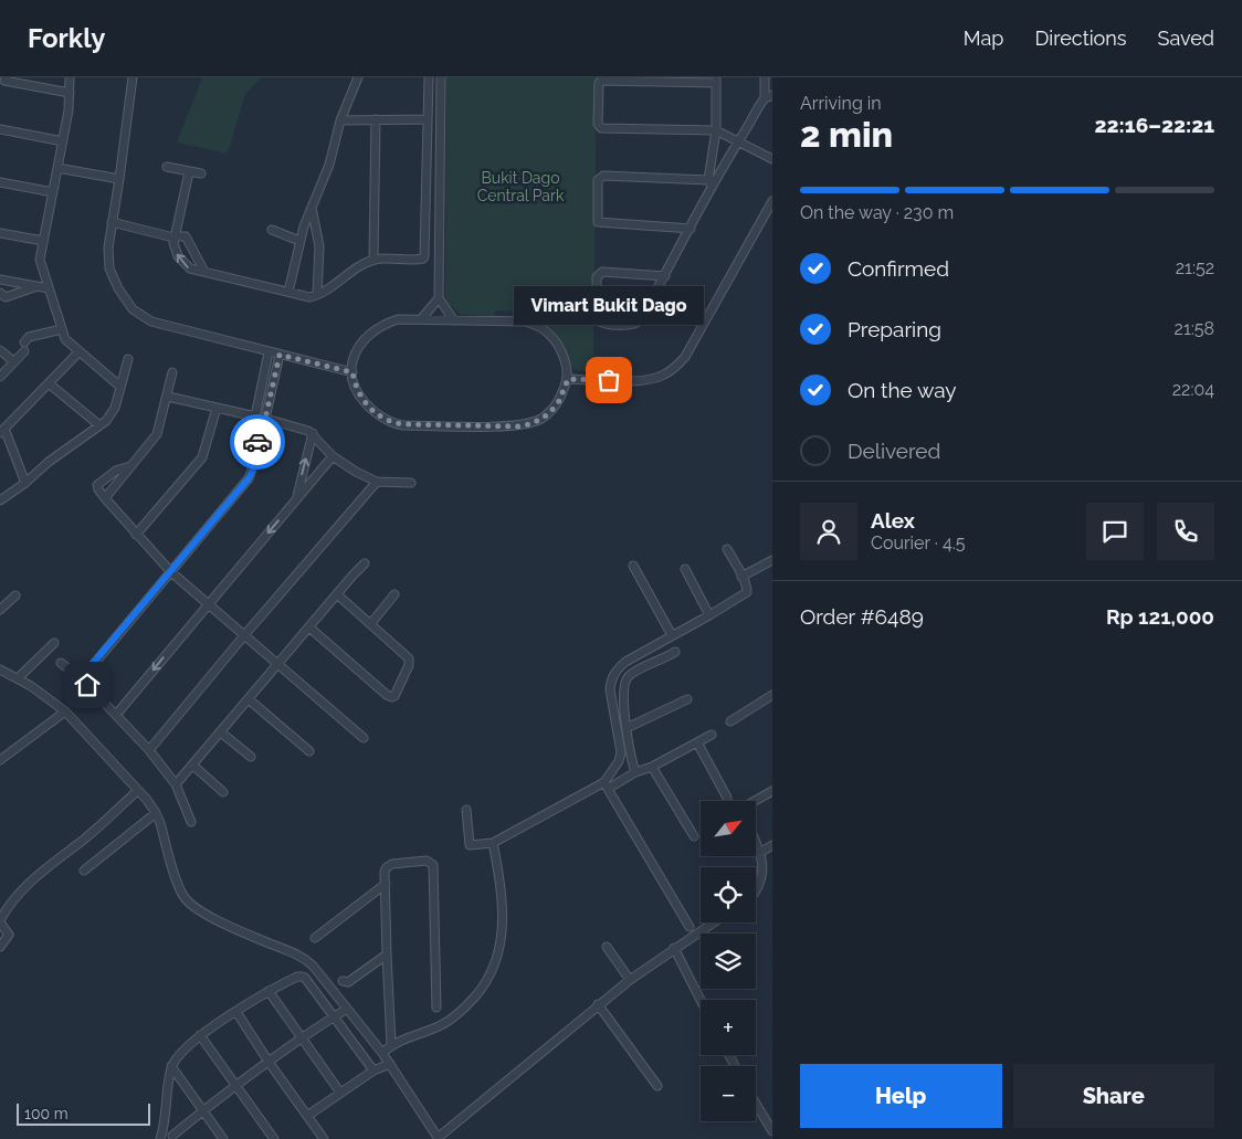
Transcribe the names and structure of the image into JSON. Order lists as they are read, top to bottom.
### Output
{
  "parks": ["Bukit Dago Central Park"],
  "places": ["Vimart Bukit Dago"],
  "scale_bar": "100 m",
  "north": "top right",
  "page": {
    "header": "Forkly",
    "nav": ["Map", "Directions", "Saved"],
    "heading": ["2 min", "Arriving in", "22:16–22:21"],
    "panel": [
      "Alex",
      "Courier · 4.5",
      "Order #6489",
      "Rp 121,000"
    ],
    "bar": "On the way · 230 m",
    "list": [
      ["Confirmed", "21:52"],
      ["Preparing", "21:58"],
      ["On the way", "22:04"],
      "Delivered"
    ],
    "bubble": "Vimart Bukit Dago",
    "map_buttons": ["+", "−"],
    "buttons": ["Help", "Share"],
    "scale": "100 m"
  }
}
